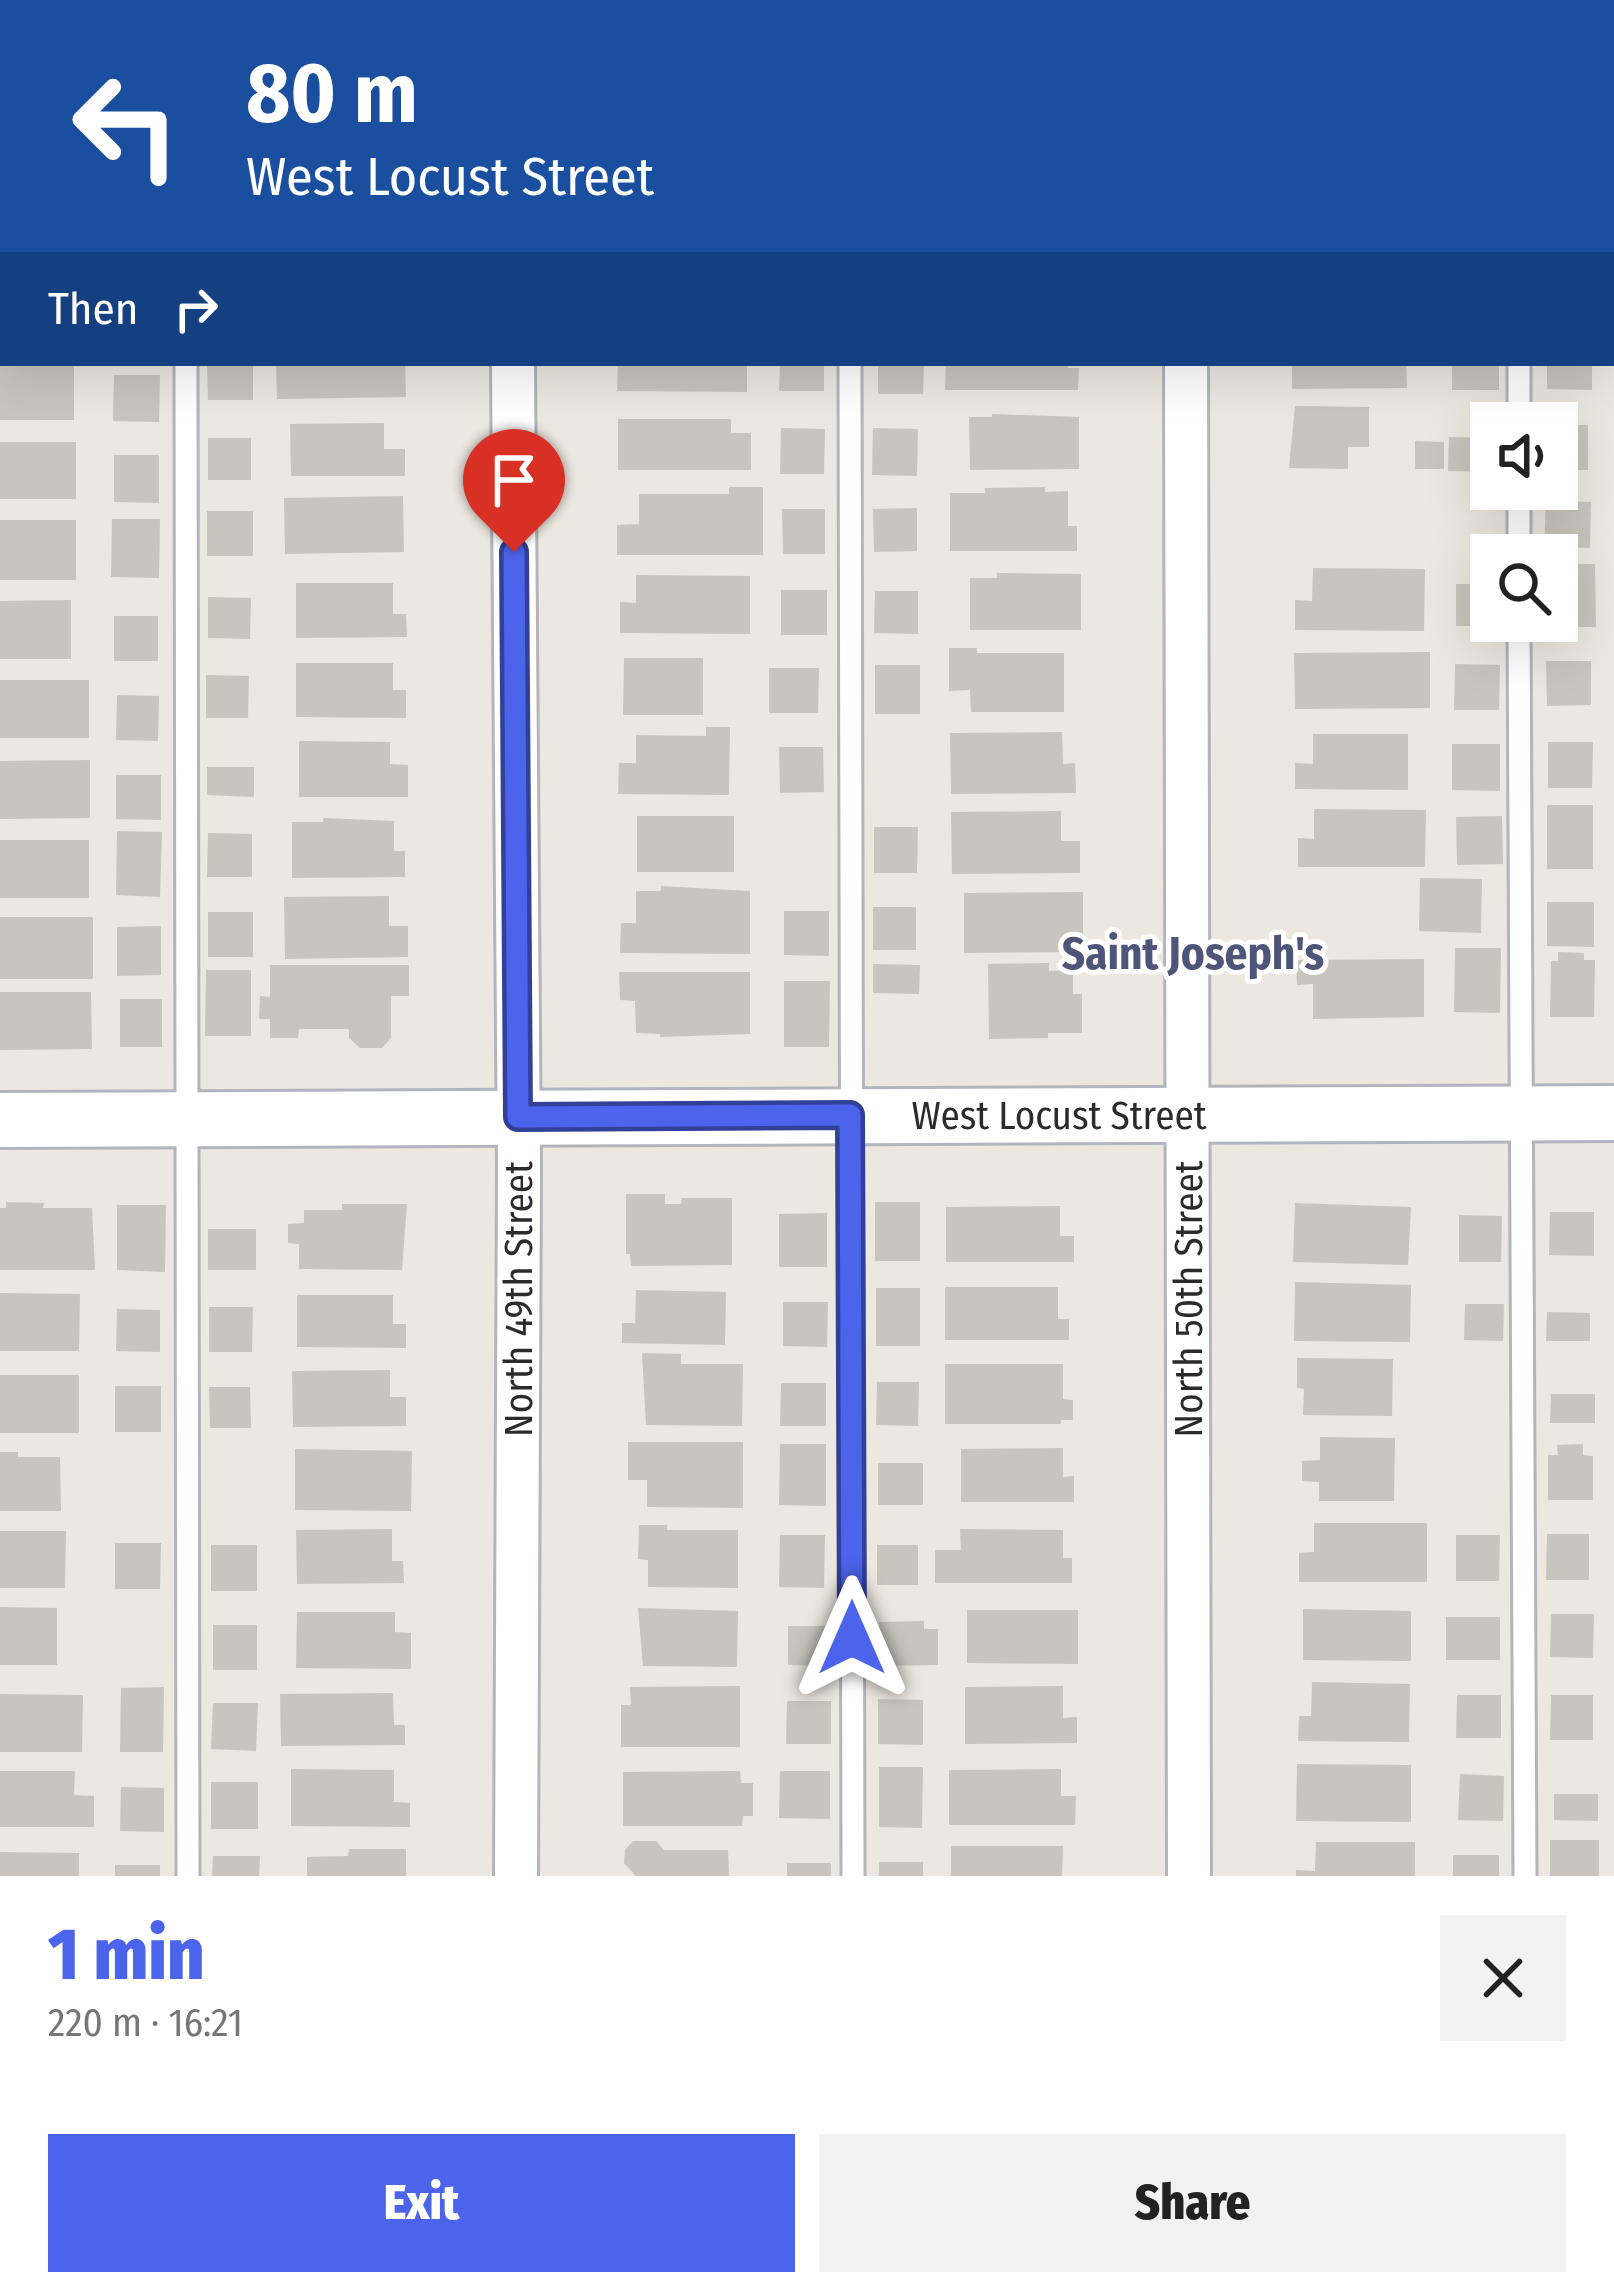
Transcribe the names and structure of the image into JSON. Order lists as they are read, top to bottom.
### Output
{
  "streets": {
    "street": ["West Locust Street", "North 49th Street", "North 50th Street"]
  },
  "crossings": [
    ["West Locust Street", "North 49th Street"],
    ["West Locust Street", "North 50th Street"]
  ],
  "districts": ["Saint Joseph's"],
  "page": {
    "turn": ["80 m", "West Locust Street"],
    "then": "Then",
    "heading": ["1 min", "220 m · 16:21"],
    "buttons": ["Exit", "Share"]
  }
}
